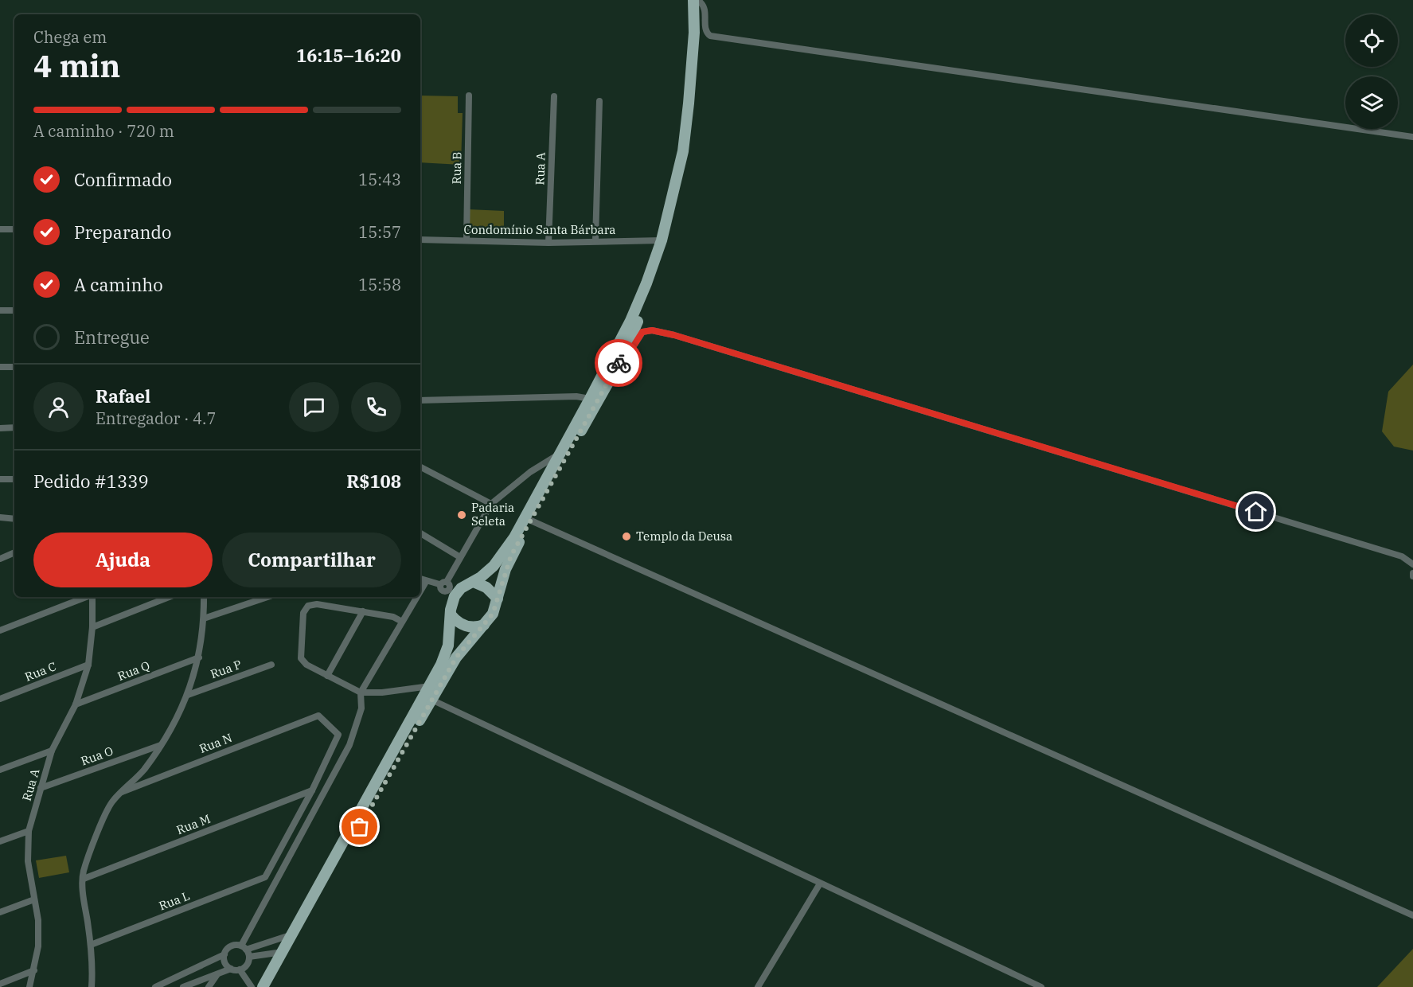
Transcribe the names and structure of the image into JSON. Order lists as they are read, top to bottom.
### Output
{
  "streets": {
    "street": [
      "Rua B",
      "Rua A",
      "Condomínio Santa Bárbara",
      "Rua P",
      "Rua Q",
      "Rua C",
      "Rua N",
      "Rua O",
      "Rua M",
      "Rua L"
    ]
  },
  "crossings": [
    ["Rua B", "Condomínio Santa Bárbara"],
    ["Rua A", "Condomínio Santa Bárbara"],
    ["Rua A", "Rua Q"],
    ["Rua A", "Rua C"],
    ["Rua A", "Rua O"],
    ["Rua N", "Rua M"],
    ["Rua N", "Rua L"],
    ["Rua M", "Rua L"]
  ],
  "places": ["Padaria Seleta", "Templo da Deusa"],
  "page": {
    "heading": ["4 min", "Chega em", "16:15–16:20"],
    "panel": [
      "Rafael",
      "Entregador · 4.7",
      "Pedido #1339",
      "R$108"
    ],
    "bar": "A caminho · 720 m",
    "list": [
      ["Confirmado", "15:43"],
      ["Preparando", "15:57"],
      ["A caminho", "15:58"],
      "Entregue"
    ],
    "buttons": ["Ajuda", "Compartilhar"]
  }
}
